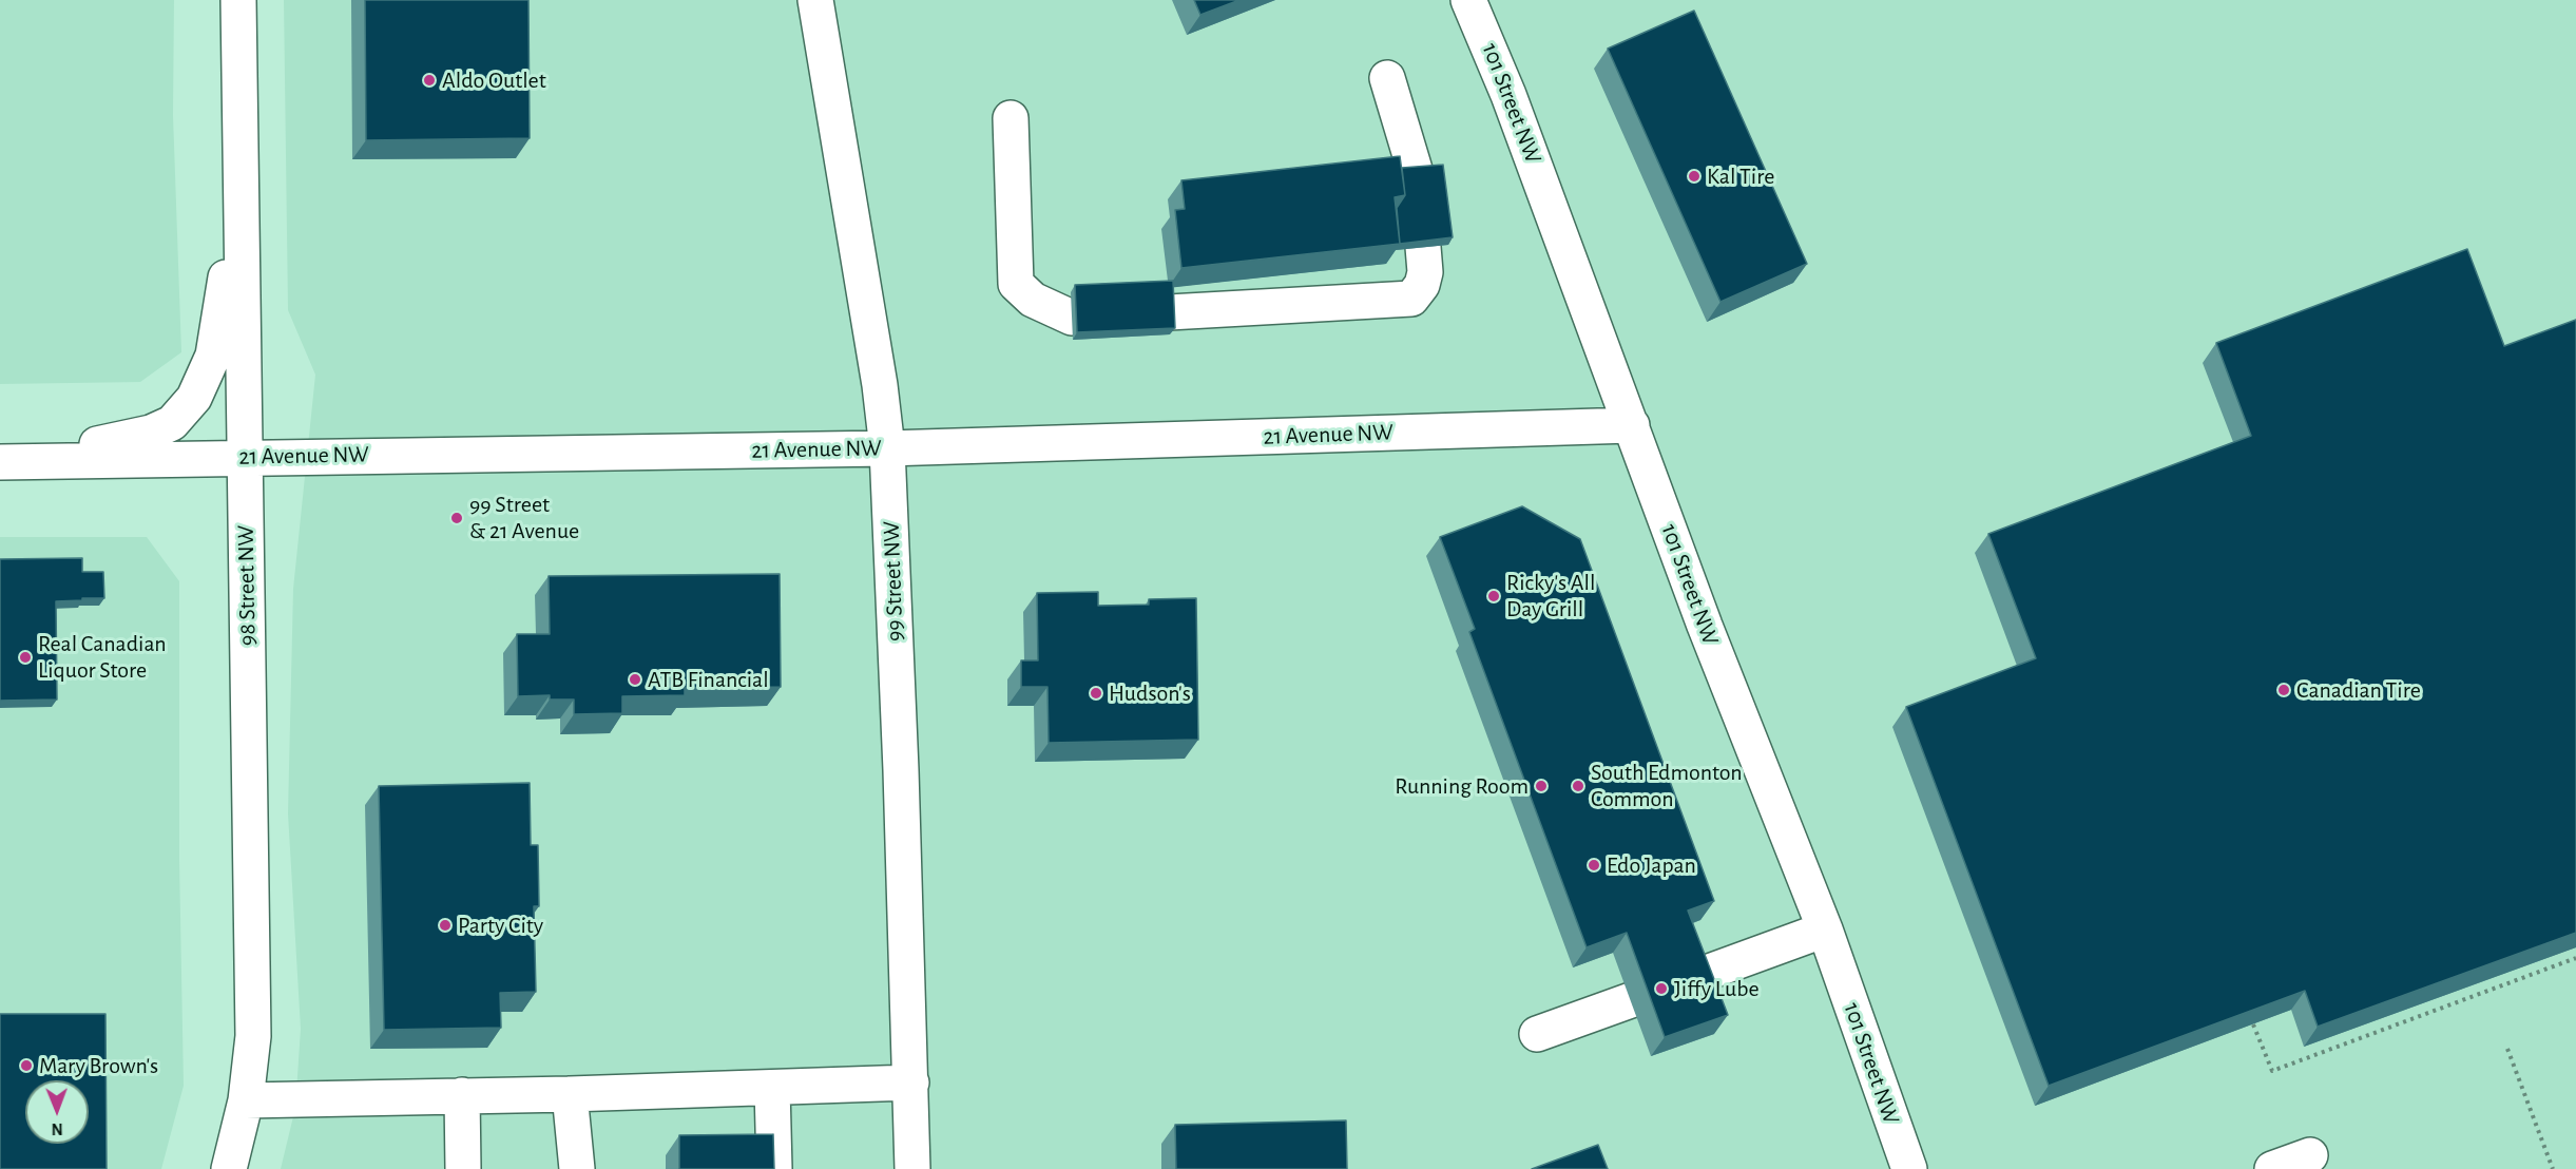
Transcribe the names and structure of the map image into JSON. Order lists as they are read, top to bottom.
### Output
{
  "streets": {
    "street": [
      "101 Street NW",
      "21 Avenue NW",
      "99 Street NW",
      "98 Street NW"
    ]
  },
  "crossings": [
    ["101 Street NW", "21 Avenue NW"],
    ["21 Avenue NW", "99 Street NW"],
    ["21 Avenue NW", "98 Street NW"]
  ],
  "places": [
    "Aldo Outlet",
    "Kal Tire",
    "99 Street & 21 Avenue",
    "Ricky's All Day Grill",
    "Real Canadian Liquor Store",
    "ATB Financial",
    "Canadian Tire",
    "Hudson's",
    "Running Room",
    "South Edmonton Common",
    "Edo Japan",
    "Party City",
    "Jiffy Lube",
    "Mary Brown's"
  ],
  "north": "bottom"
}
